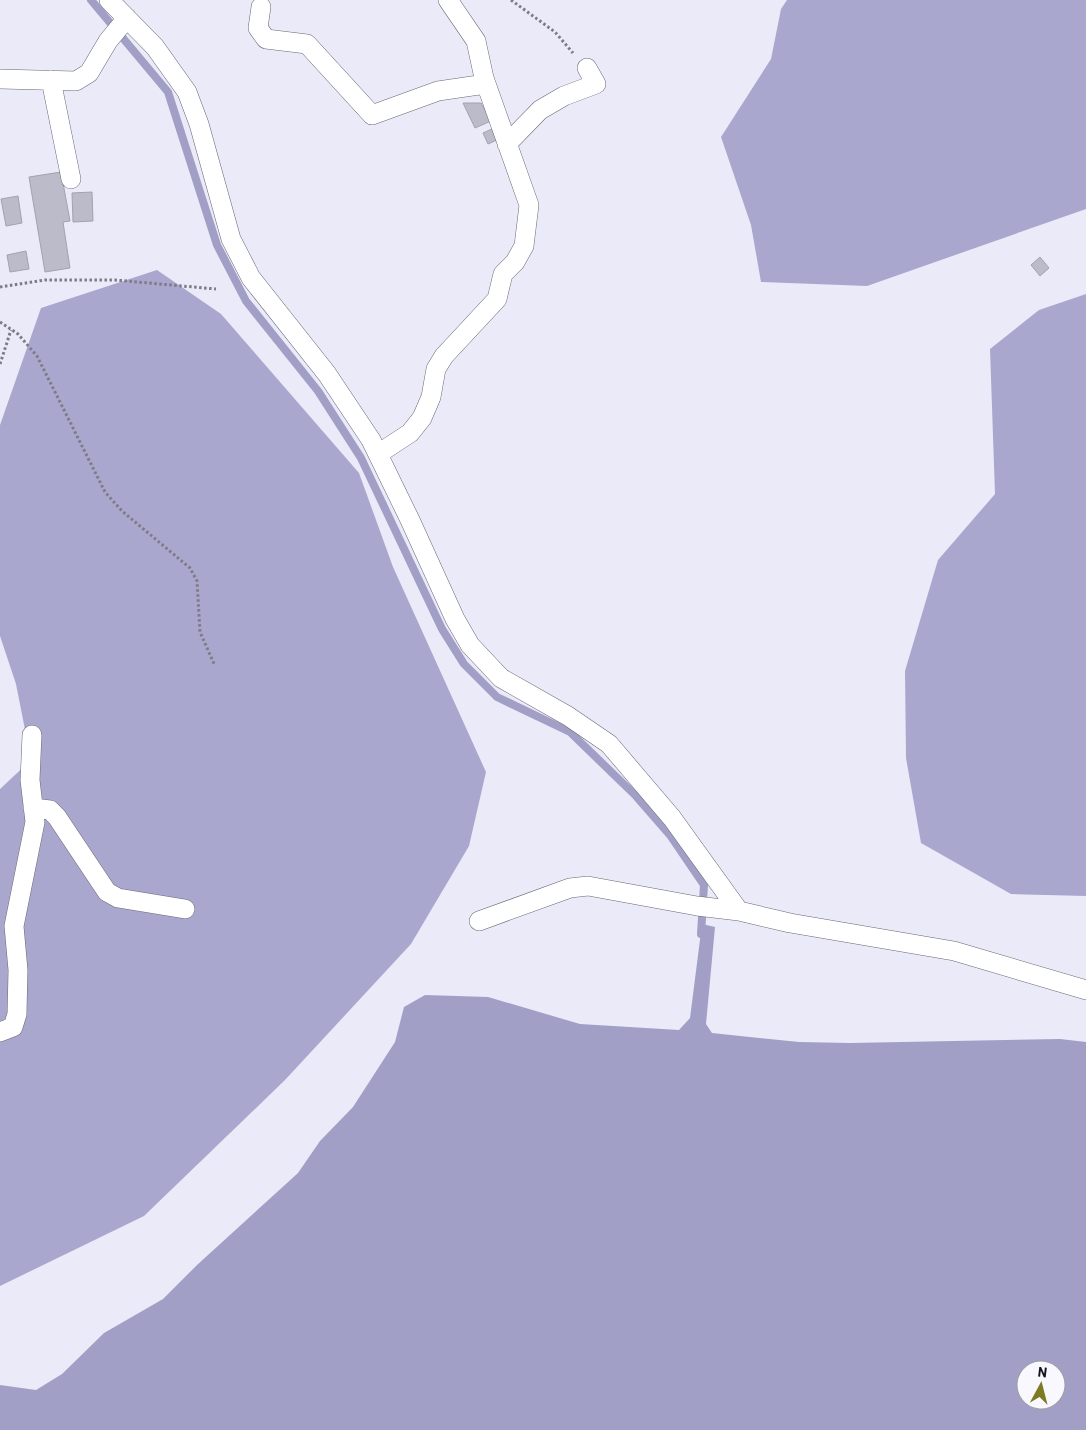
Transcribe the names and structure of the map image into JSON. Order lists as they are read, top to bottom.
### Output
{
  "north": "top"
}
